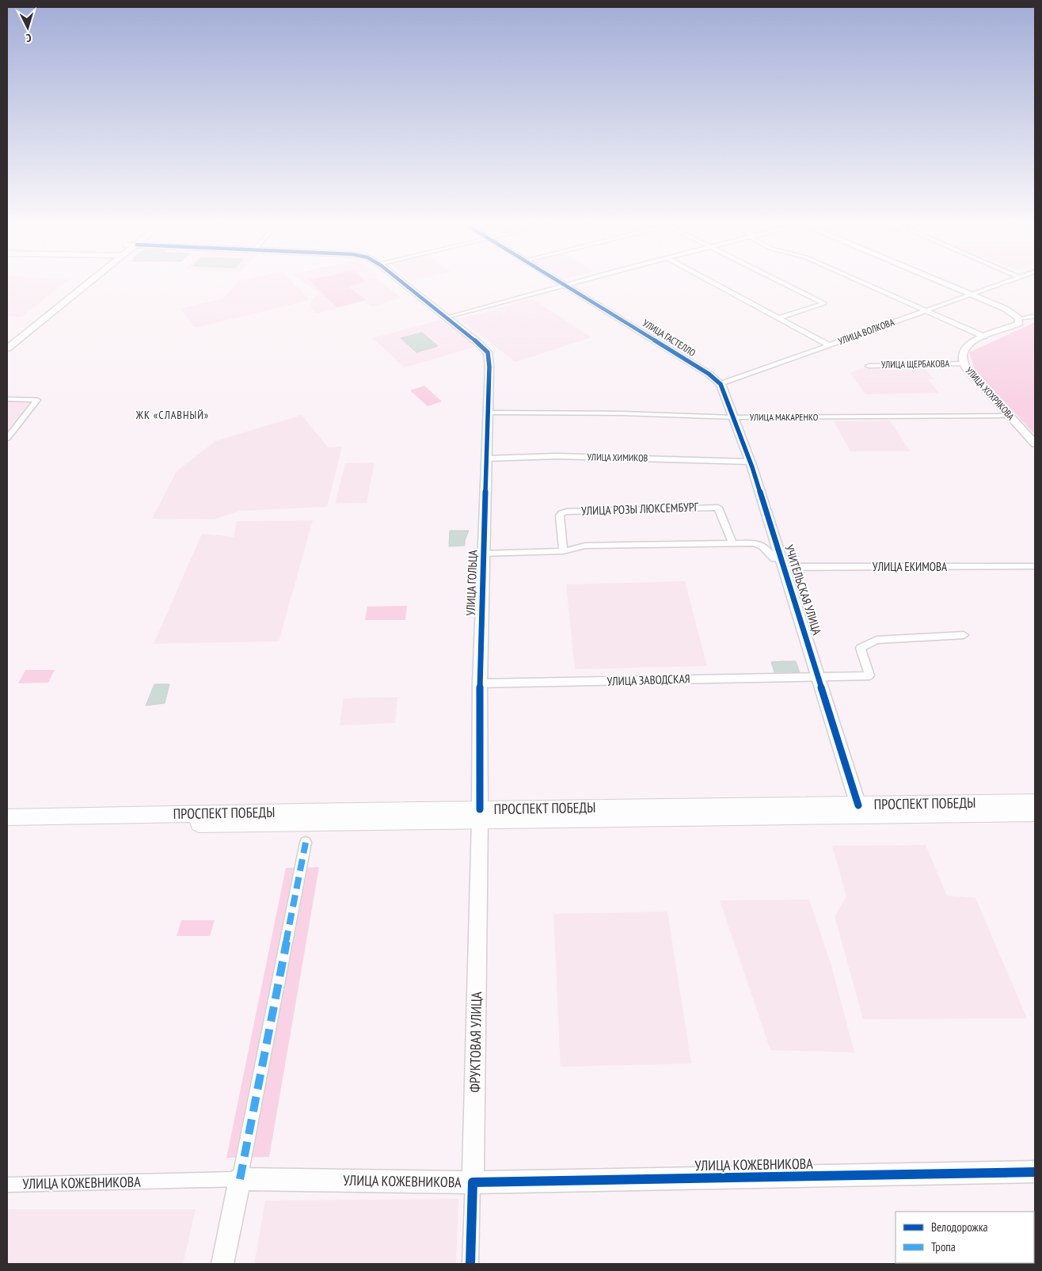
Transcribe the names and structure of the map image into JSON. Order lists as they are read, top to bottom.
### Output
{
  "streets": {
    "main road": ["ПРОСПЕКТ ПОБЕДЫ"],
    "street": [
      "УЛИЦА ВОЛКОВА",
      "УЛИЦА ГАСТЕЛЛО",
      "УЛИЦА ЩЕРБАКОВА",
      "УЛИЦА ХОХРЯКОВА",
      "УЛИЦА МАКАРЕНКО",
      "УЛИЦА ХИМИКОВ",
      "УЛИЦА РОЗЫ ЛЮКСЕМБУРГ",
      "УЛИЦА ЕКИМОВА",
      "УЛИЦА ГОЛЬЦА",
      "УЧИТЕЛЬСКАЯ УЛИЦА",
      "УЛИЦА ЗАВОДСКАЯ",
      "ФРУКТОВАЯ УЛИЦА",
      "УЛИЦА КОЖЕВНИКОВА"
    ]
  },
  "crossings": [
    ["УЛИЦА ВОЛКОВА", "УЛИЦА ГАСТЕЛЛО"],
    ["УЛИЦА ВОЛКОВА", "УЧИТЕЛЬСКАЯ УЛИЦА"],
    ["УЛИЦА ГАСТЕЛЛО", "УЧИТЕЛЬСКАЯ УЛИЦА"],
    ["УЛИЦА ЩЕРБАКОВА", "УЛИЦА ХОХРЯКОВА"],
    ["УЛИЦА ХОХРЯКОВА", "УЛИЦА МАКАРЕНКО"],
    ["УЛИЦА МАКАРЕНКО", "УЛИЦА ГОЛЬЦА"],
    ["УЛИЦА МАКАРЕНКО", "УЧИТЕЛЬСКАЯ УЛИЦА"],
    ["УЛИЦА ХИМИКОВ", "УЛИЦА ГОЛЬЦА"],
    ["УЛИЦА ХИМИКОВ", "УЧИТЕЛЬСКАЯ УЛИЦА"],
    ["УЛИЦА ЕКИМОВА", "УЧИТЕЛЬСКАЯ УЛИЦА"],
    ["УЛИЦА ГОЛЬЦА", "УЛИЦА ЗАВОДСКАЯ"],
    ["УЛИЦА ГОЛЬЦА", "ПРОСПЕКТ ПОБЕДЫ"],
    ["УЛИЦА ГОЛЬЦА", "ФРУКТОВАЯ УЛИЦА"],
    ["УЧИТЕЛЬСКАЯ УЛИЦА", "УЛИЦА ЗАВОДСКАЯ"],
    ["УЧИТЕЛЬСКАЯ УЛИЦА", "ПРОСПЕКТ ПОБЕДЫ"],
    ["ПРОСПЕКТ ПОБЕДЫ", "ФРУКТОВАЯ УЛИЦА"],
    ["ФРУКТОВАЯ УЛИЦА", "УЛИЦА КОЖЕВНИКОВА"]
  ],
  "districts": ["ЖК «СЛАВНЫЙ»"],
  "legend": ["Велодорожка", "Тропа"],
  "north": "bottom"
}
